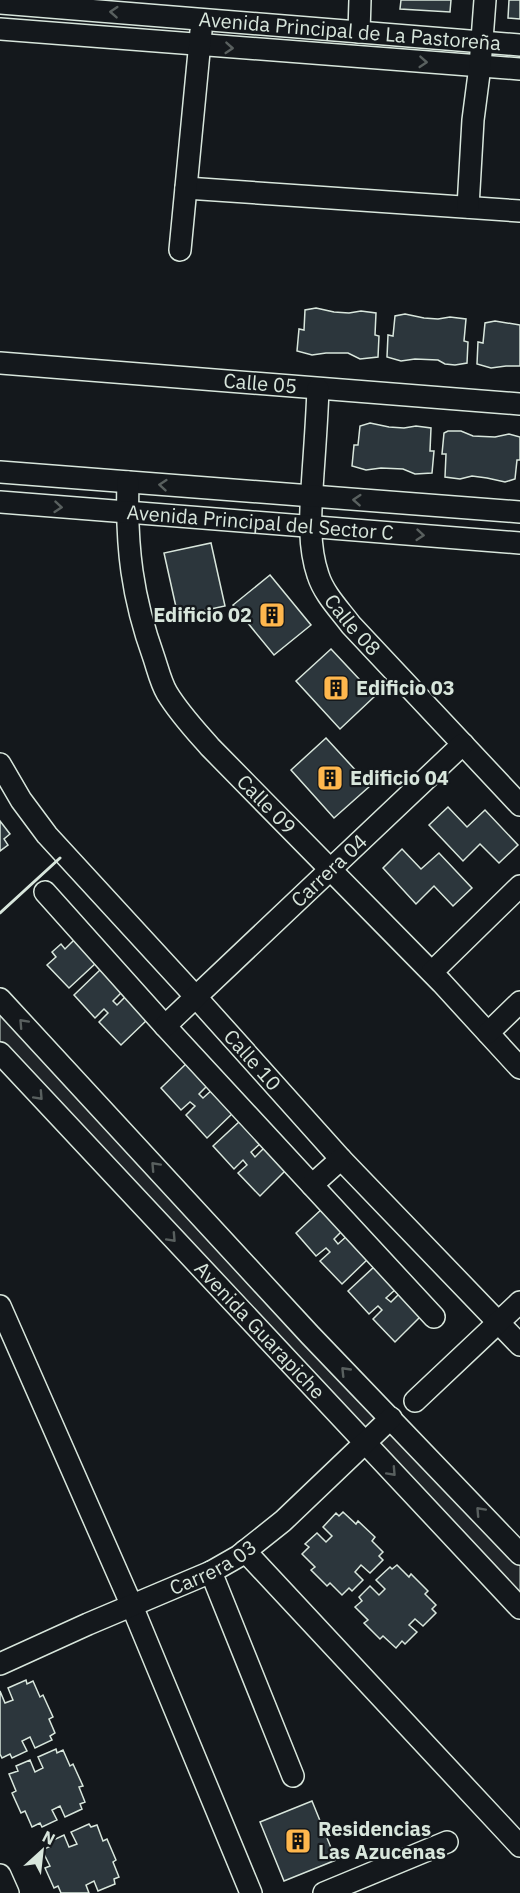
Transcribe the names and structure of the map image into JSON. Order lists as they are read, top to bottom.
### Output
{
  "streets": {
    "street": [
      "Avenida Principal de La Pastoreña",
      "Calle 05",
      "Avenida Principal del Sector C",
      "Calle 08",
      "Calle 09",
      "Carrera 04",
      "Calle 10",
      "Avenida Guarapiche",
      "Carrera 03"
    ]
  },
  "crossings": [
    ["Calle 05", "Calle 08"],
    ["Avenida Principal del Sector C", "Calle 08"],
    ["Avenida Principal del Sector C", "Calle 09"],
    ["Calle 08", "Carrera 04"],
    ["Calle 09", "Carrera 04"],
    ["Carrera 04", "Calle 10"],
    ["Avenida Guarapiche", "Carrera 03"]
  ],
  "places": {
    "building": [
      "Edificio 02",
      "Edificio 03",
      "Edificio 04",
      "Residencias Las Azucenas"
    ]
  },
  "north": "top right"
}
